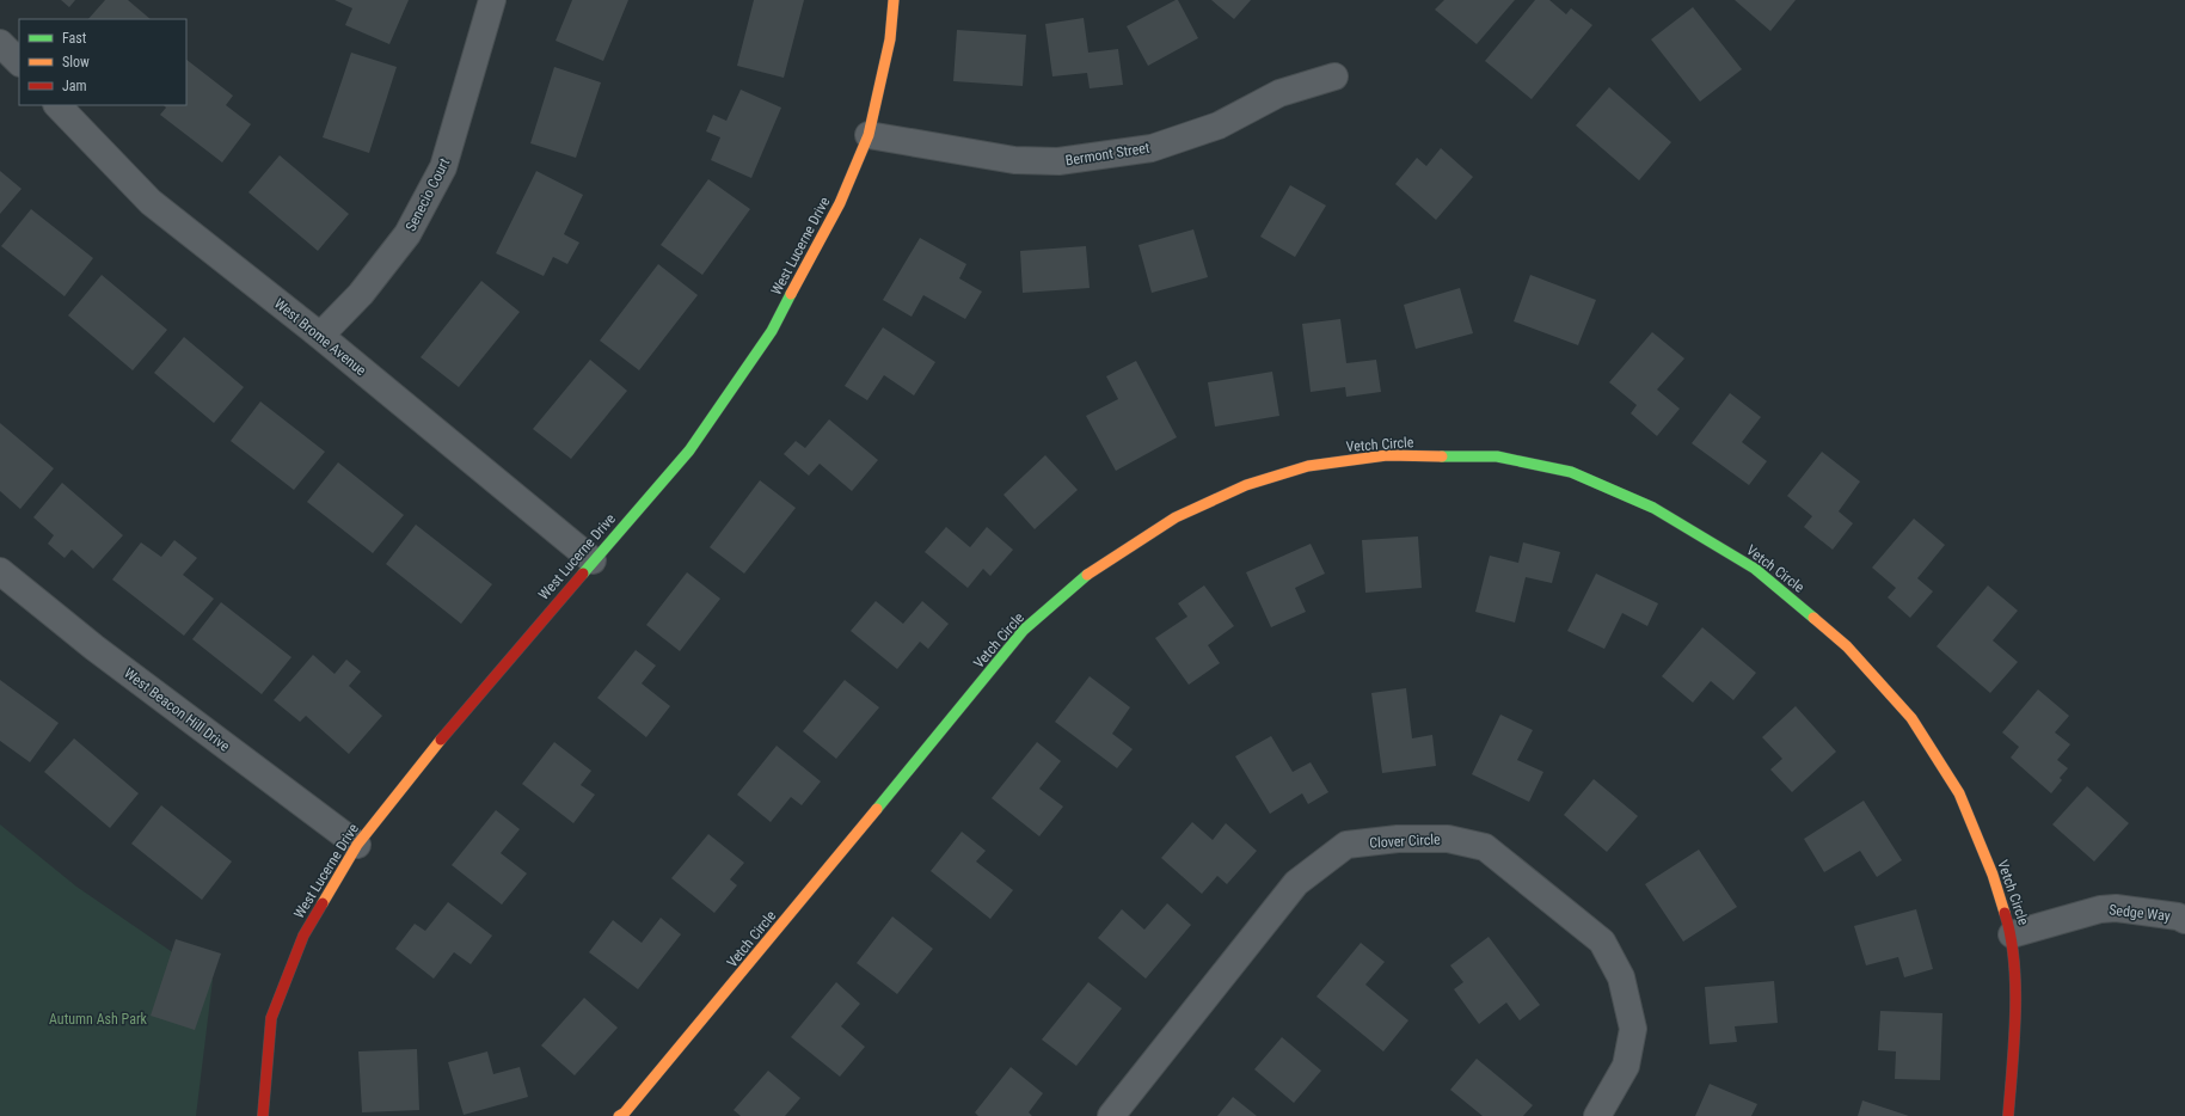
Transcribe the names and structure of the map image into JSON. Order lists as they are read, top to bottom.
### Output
{
  "streets": {
    "street": [
      "Bermont Street",
      "Senecio Court",
      "West Lucerne Drive",
      "West Brome Avenue",
      "Vetch Circle",
      "West Beacon Hill Drive",
      "Clover Circle",
      "Sedge Way"
    ]
  },
  "crossings": [
    ["Bermont Street", "West Lucerne Drive"],
    ["Senecio Court", "West Brome Avenue"],
    ["West Lucerne Drive", "West Brome Avenue"],
    ["West Lucerne Drive", "West Beacon Hill Drive"],
    ["Vetch Circle", "Sedge Way"]
  ],
  "parks": ["Autumn Ash Park"],
  "legend": ["Fast", "Slow", "Jam"]
}
